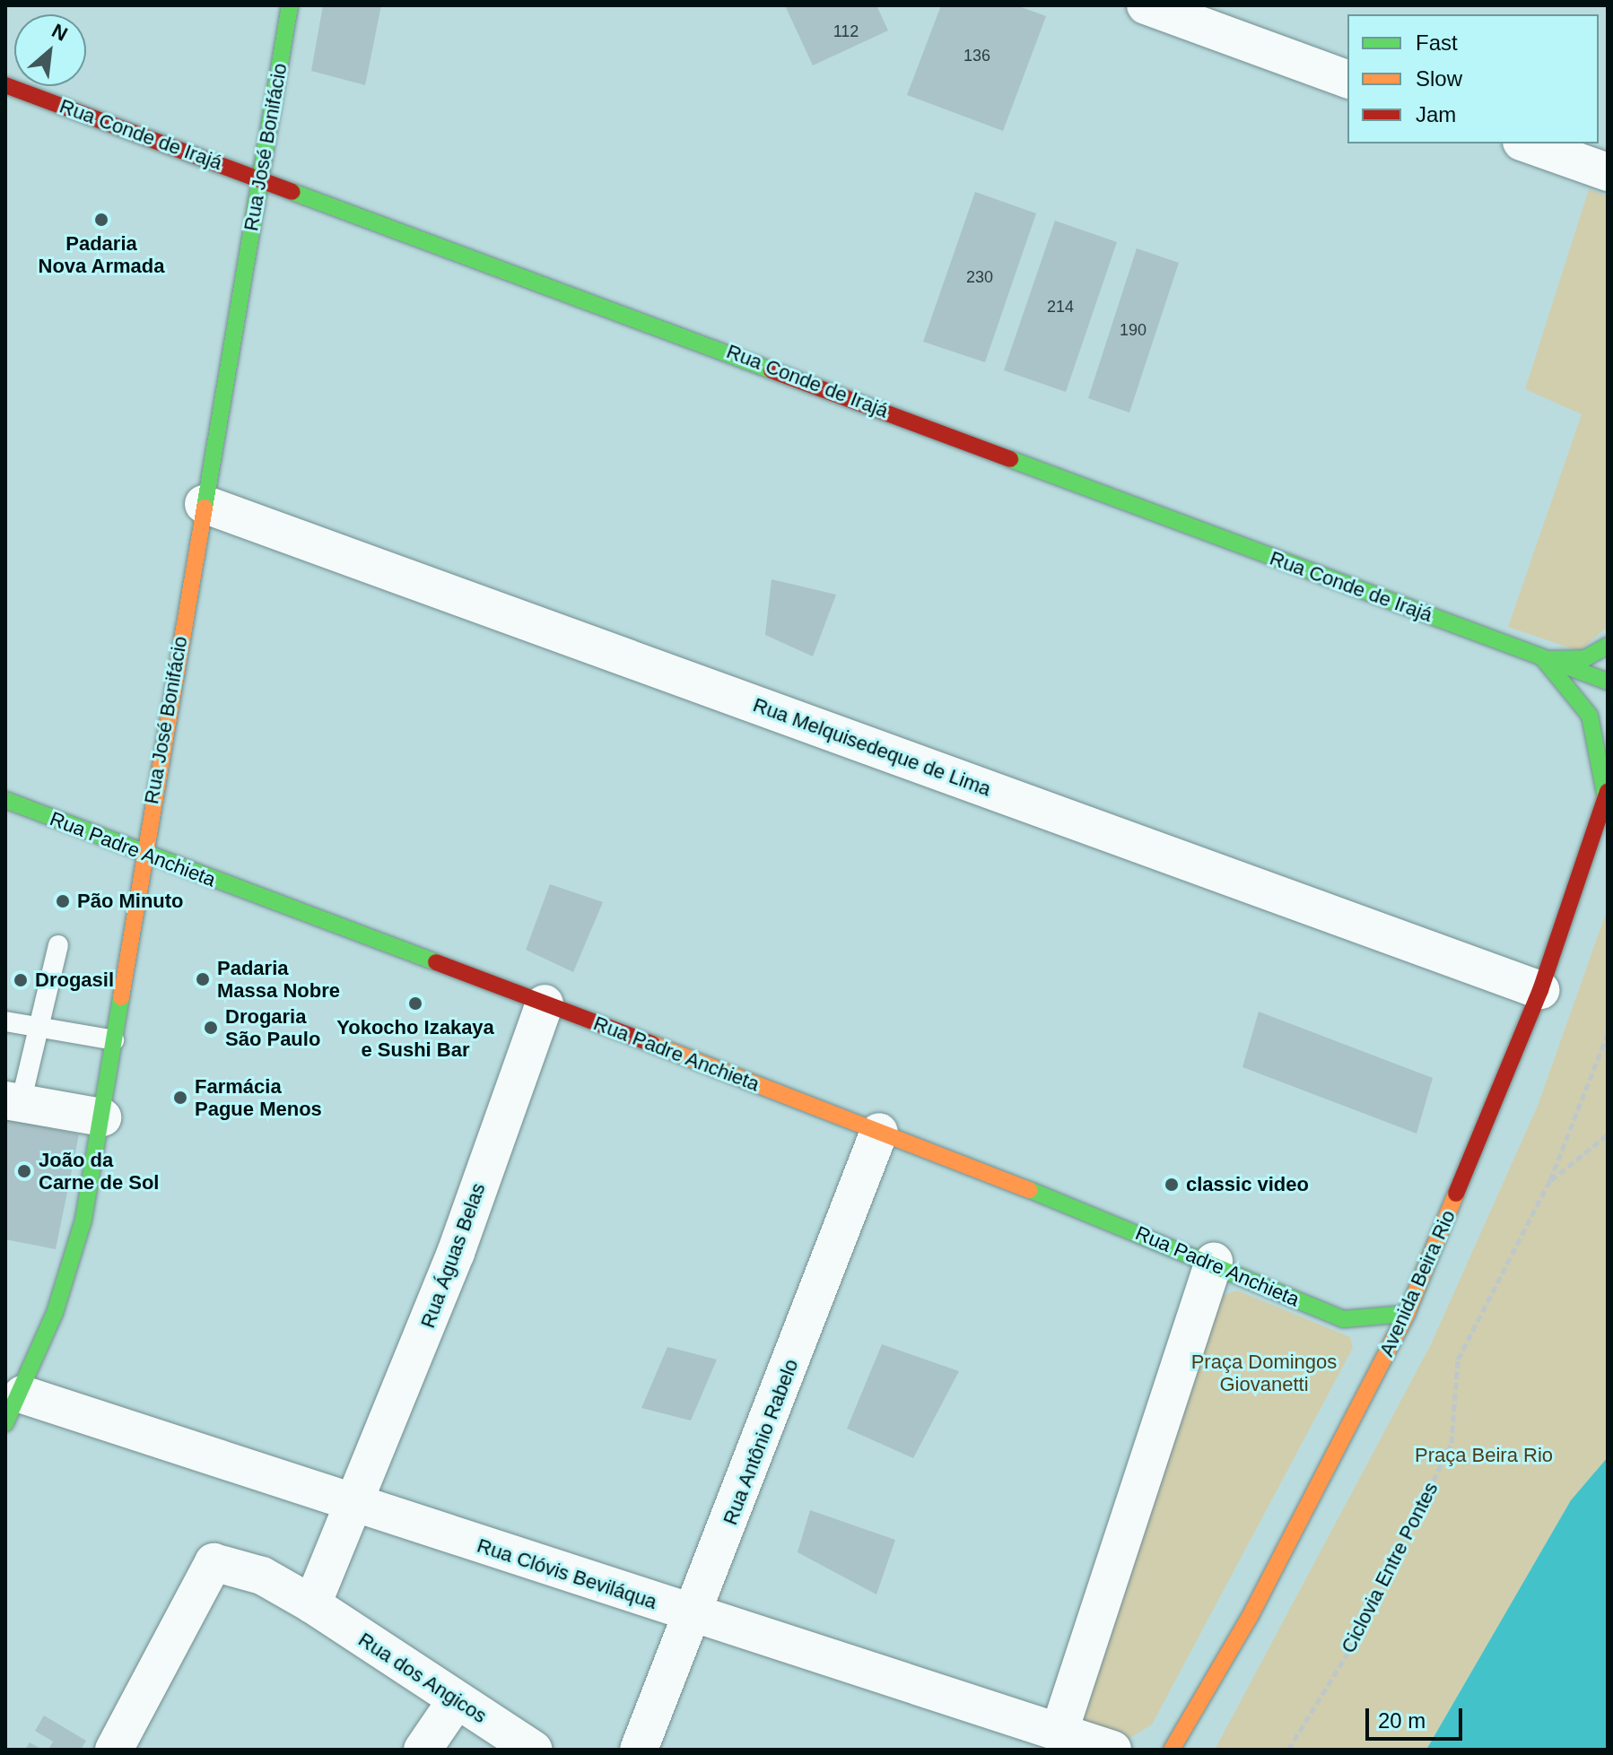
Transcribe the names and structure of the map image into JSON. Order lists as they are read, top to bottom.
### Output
{
  "streets": {
    "main road": [
      "Rua Conde de Irajá",
      "Rua José Bonifácio",
      "Rua Padre Anchieta",
      "Avenida Beira Rio"
    ],
    "street": [
      "Rua Melquisedeque de Lima",
      "Rua Águas Belas",
      "Rua Antônio Rabelo",
      "Rua Clóvis Beviláqua",
      "Rua dos Angicos"
    ],
    "path": ["Ciclovia Entre Pontes"]
  },
  "crossings": [
    ["Rua Conde de Irajá", "Rua José Bonifácio"],
    ["Rua José Bonifácio", "Rua Melquisedeque de Lima"],
    ["Rua José Bonifácio", "Rua Padre Anchieta"],
    ["Rua José Bonifácio", "Rua Clóvis Beviláqua"],
    ["Rua Melquisedeque de Lima", "Avenida Beira Rio"],
    ["Rua Padre Anchieta", "Rua Águas Belas"],
    ["Rua Padre Anchieta", "Avenida Beira Rio"],
    ["Rua Padre Anchieta", "Rua Antônio Rabelo"],
    ["Rua Águas Belas", "Rua Clóvis Beviláqua"],
    ["Rua Antônio Rabelo", "Rua Clóvis Beviláqua"]
  ],
  "parks": ["Praça Domingos Giovanetti", "Praça Beira Rio"],
  "places": [
    "Padaria Nova Armada",
    "Pão Minuto",
    "Padaria Massa Nobre",
    "Drogasil",
    "Yokocho Izakaya e Sushi Bar",
    "Drogaria São Paulo",
    "Farmácia Pague Menos",
    "João da Carne de Sol",
    "classic video"
  ],
  "house_numbers": [
    "112",
    "136",
    "230",
    "214",
    "190"
  ],
  "legend": ["Fast", "Slow", "Jam"],
  "scale_bar": "20 m",
  "north": "top right"
}
